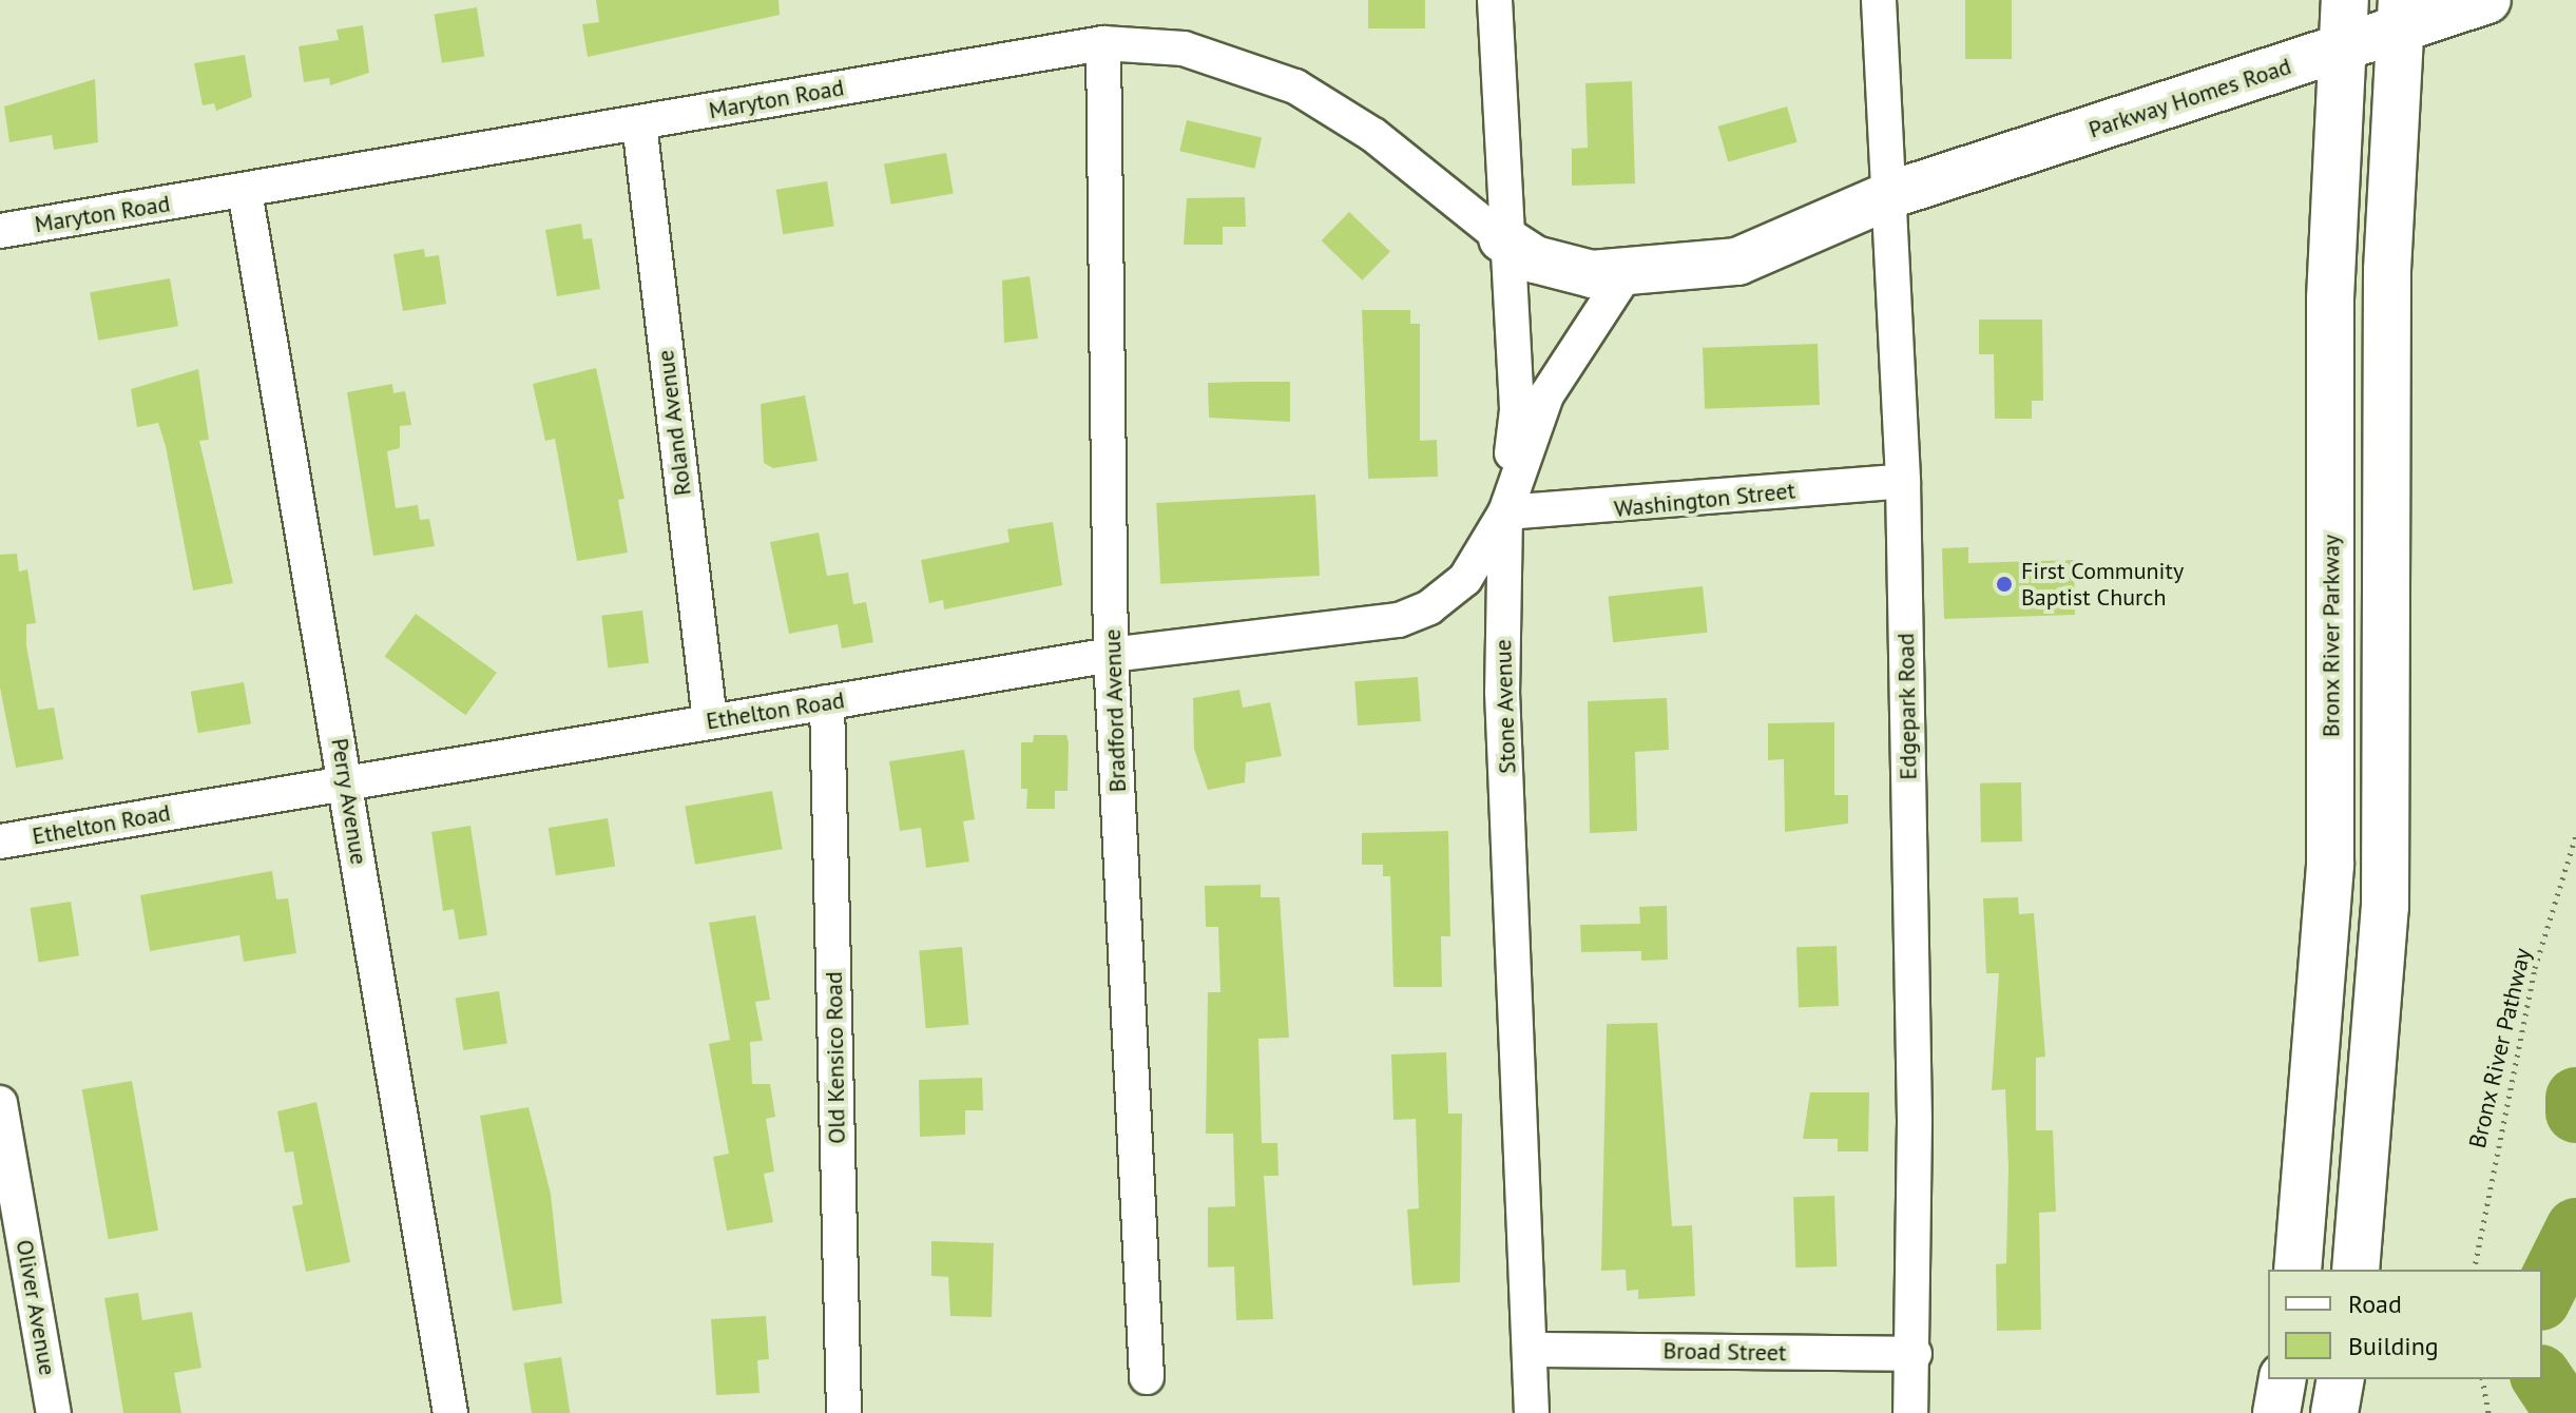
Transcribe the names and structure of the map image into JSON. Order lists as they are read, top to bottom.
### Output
{
  "streets": {
    "main road": ["Parkway Homes Road", "Bronx River Parkway"],
    "street": [
      "Maryton Road",
      "Roland Avenue",
      "Washington Street",
      "Stone Avenue",
      "Edgepark Road",
      "Ethelton Road",
      "Bradford Avenue",
      "Perry Avenue",
      "Old Kensico Road",
      "Oliver Avenue",
      "Broad Street"
    ],
    "path": ["Bronx River Pathway"]
  },
  "crossings": [
    ["Parkway Homes Road", "Maryton Road"],
    ["Parkway Homes Road", "Bronx River Parkway"],
    ["Parkway Homes Road", "Stone Avenue"],
    ["Parkway Homes Road", "Edgepark Road"],
    ["Maryton Road", "Roland Avenue"],
    ["Maryton Road", "Stone Avenue"],
    ["Maryton Road", "Bradford Avenue"],
    ["Maryton Road", "Perry Avenue"],
    ["Roland Avenue", "Ethelton Road"],
    ["Washington Street", "Stone Avenue"],
    ["Washington Street", "Edgepark Road"],
    ["Washington Street", "Ethelton Road"],
    ["Stone Avenue", "Ethelton Road"],
    ["Stone Avenue", "Broad Street"],
    ["Edgepark Road", "Broad Street"],
    ["Ethelton Road", "Bradford Avenue"],
    ["Ethelton Road", "Perry Avenue"],
    ["Ethelton Road", "Old Kensico Road"]
  ],
  "places": ["First Community Baptist Church"],
  "legend": ["Road", "Building"]
}
